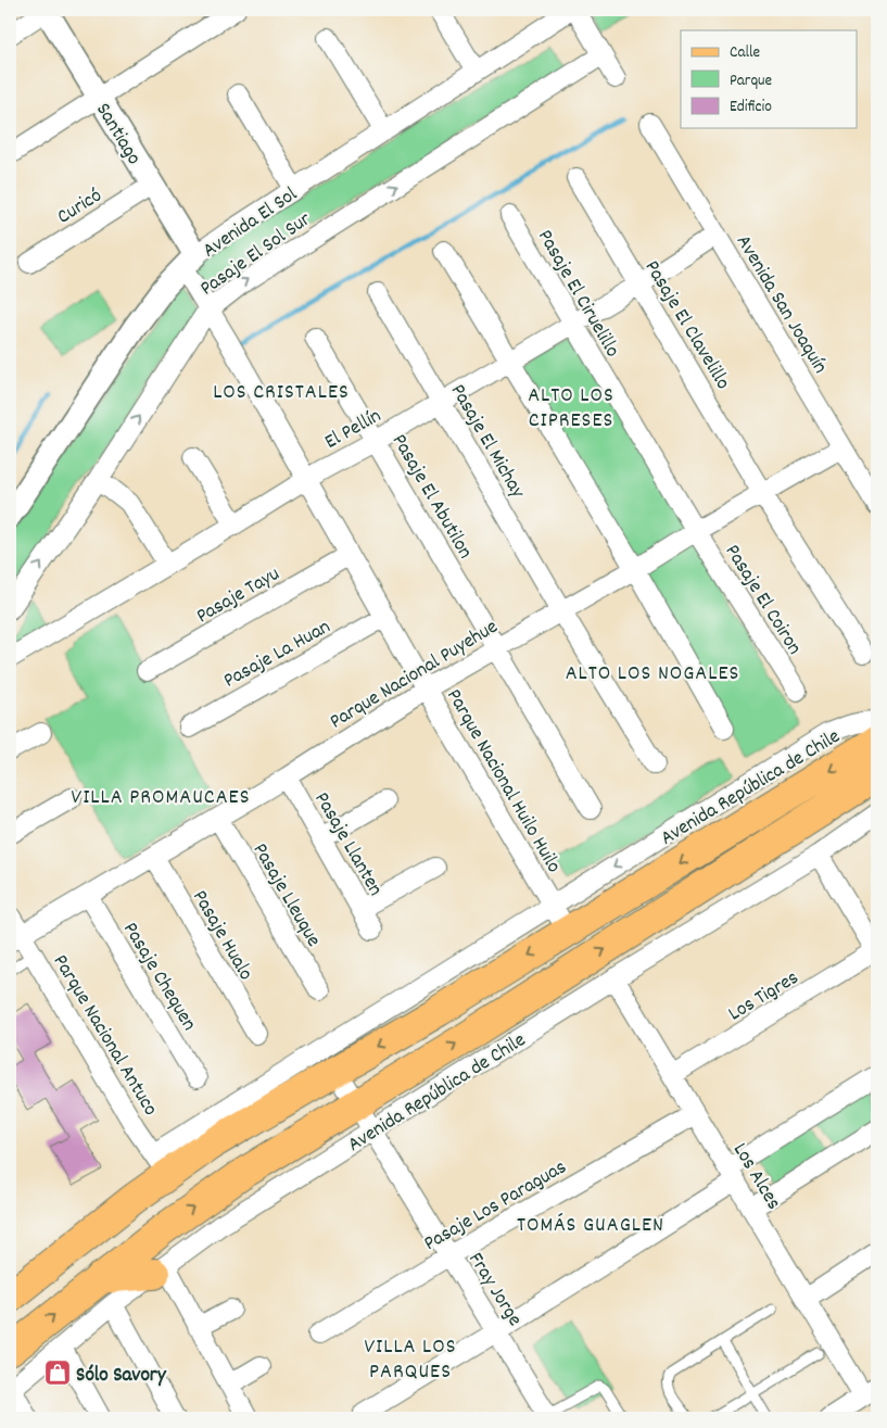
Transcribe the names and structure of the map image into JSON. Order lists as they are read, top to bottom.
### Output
{
  "streets": {
    "main road": ["Avenida República de Chile"],
    "street": [
      "Santiago",
      "Curicó",
      "Avenida El Sol",
      "Pasaje El Sol Sur",
      "Pasaje El Ciruelillo",
      "Avenida San Joaquín",
      "Pasaje El Clavelillo",
      "El Pellín",
      "Pasaje El Michay",
      "Pasaje El Abutilon",
      "Pasaje Tayu",
      "Pasaje El Coiron",
      "Pasaje La Huan",
      "Parque Nacional Puyehue",
      "Parque Nacional Huilo Huilo",
      "Pasaje Llanten",
      "Pasaje Lleuque",
      "Pasaje Hualo",
      "Pasaje Chequen",
      "Los Tigres",
      "Parque Nacional Antuco",
      "Los Alces",
      "Pasaje Los Paraguas",
      "Fray Jorge"
    ]
  },
  "crossings": [
    ["Santiago", "Curicó"],
    ["Santiago", "Avenida El Sol"],
    ["Santiago", "Parque Nacional Huilo Huilo"],
    ["Avenida El Sol", "Parque Nacional Huilo Huilo"],
    ["Pasaje El Sol Sur", "Parque Nacional Huilo Huilo"],
    ["Pasaje El Ciruelillo", "El Pellín"],
    ["Pasaje El Ciruelillo", "Pasaje El Coiron"],
    ["Pasaje El Ciruelillo", "Parque Nacional Puyehue"],
    ["Avenida San Joaquín", "El Pellín"],
    ["Avenida San Joaquín", "Parque Nacional Puyehue"],
    ["Pasaje El Clavelillo", "El Pellín"],
    ["Pasaje El Clavelillo", "Parque Nacional Puyehue"],
    ["El Pellín", "Pasaje El Michay"],
    ["El Pellín", "Pasaje El Abutilon"],
    ["El Pellín", "Parque Nacional Huilo Huilo"],
    ["Pasaje El Michay", "Parque Nacional Puyehue"],
    ["Pasaje El Abutilon", "Parque Nacional Puyehue"],
    ["Pasaje Tayu", "Parque Nacional Huilo Huilo"],
    ["Pasaje El Coiron", "Parque Nacional Puyehue"],
    ["Pasaje La Huan", "Parque Nacional Huilo Huilo"],
    ["Parque Nacional Puyehue", "Parque Nacional Huilo Huilo"],
    ["Parque Nacional Puyehue", "Pasaje Llanten"],
    ["Parque Nacional Puyehue", "Pasaje Lleuque"],
    ["Parque Nacional Puyehue", "Pasaje Hualo"],
    ["Parque Nacional Puyehue", "Pasaje Chequen"],
    ["Parque Nacional Puyehue", "Parque Nacional Antuco"],
    ["Parque Nacional Huilo Huilo", "Avenida República de Chile"],
    ["Avenida República de Chile", "Parque Nacional Antuco"],
    ["Avenida República de Chile", "Los Alces"],
    ["Avenida República de Chile", "Fray Jorge"],
    ["Los Tigres", "Los Alces"],
    ["Los Alces", "Pasaje Los Paraguas"],
    ["Pasaje Los Paraguas", "Fray Jorge"]
  ],
  "one_way": ["Pasaje El Sol Sur"],
  "districts": [
    "LOS CRISTALES",
    "ALTO LOS CIPRESES",
    "ALTO LOS NOGALES",
    "VILLA PROMAUCAES",
    "TOMÁS GUAGLEN",
    "VILLA LOS PARQUES"
  ],
  "places": {
    "shop": ["Sólo Savory"]
  },
  "legend": ["Calle", "Parque", "Edificio"]
}
